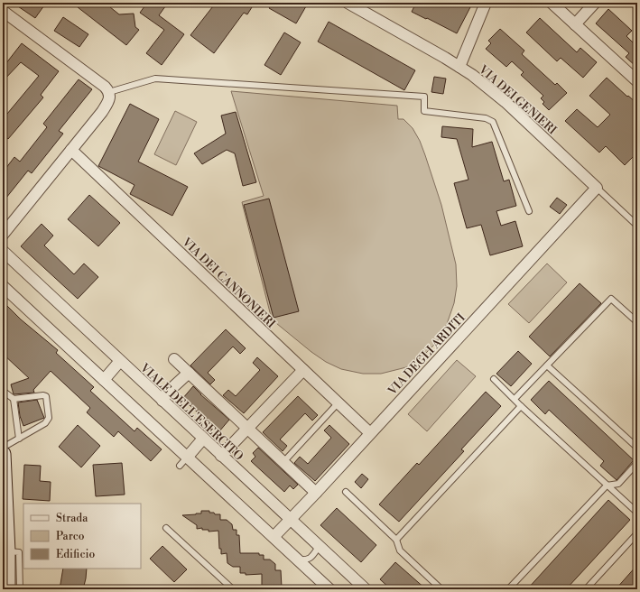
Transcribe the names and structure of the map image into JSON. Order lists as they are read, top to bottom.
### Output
{
  "streets": {
    "street": [
      "VIA DEI GENIERI",
      "VIA DEI CANNONIERI",
      "VIA DEGLI ARDITI",
      "VIALE DELL'ESERCITO"
    ]
  },
  "crossings": [
    ["VIA DEI GENIERI", "VIA DEGLI ARDITI"],
    ["VIA DEI CANNONIERI", "VIA DEGLI ARDITI"],
    ["VIA DEGLI ARDITI", "VIALE DELL'ESERCITO"]
  ],
  "legend": ["Strada", "Parco", "Edificio"]
}
